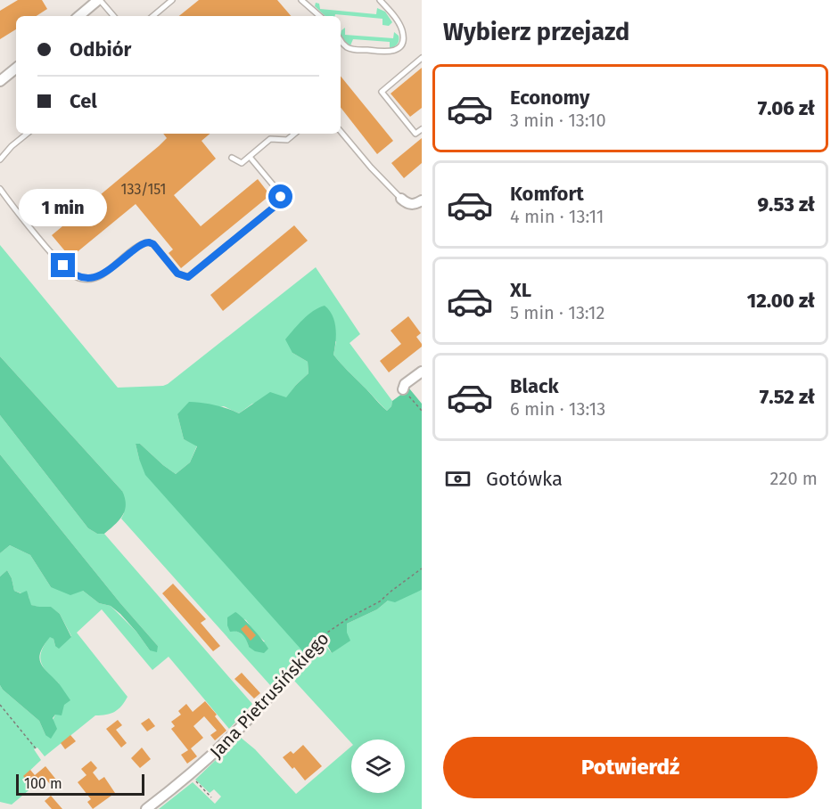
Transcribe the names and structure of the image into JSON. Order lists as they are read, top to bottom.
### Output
{
  "streets": {
    "street": ["Jana Pietrusińskiego"]
  },
  "house_numbers": ["133/151"],
  "scale_bar": "100 m",
  "page": {
    "heading": "Wybierz przejazd",
    "banner": ["Odbiór", "Cel"],
    "list": [
      {
        "name": "Economy",
        "note": "3 min · 13:10",
        "value": "7.06 zł"
      },
      {
        "name": "Komfort",
        "note": "4 min · 13:11",
        "value": "9.53 zł"
      },
      {
        "name": "XL",
        "note": "5 min · 13:12",
        "value": "12.00 zł"
      },
      {
        "name": "Black",
        "note": "6 min · 13:13",
        "value": "7.52 zł"
      }
    ],
    "bubble": "1 min",
    "pay": ["Gotówka", "220 m"],
    "buttons": "Potwierdź",
    "scale": "100 m"
  }
}
